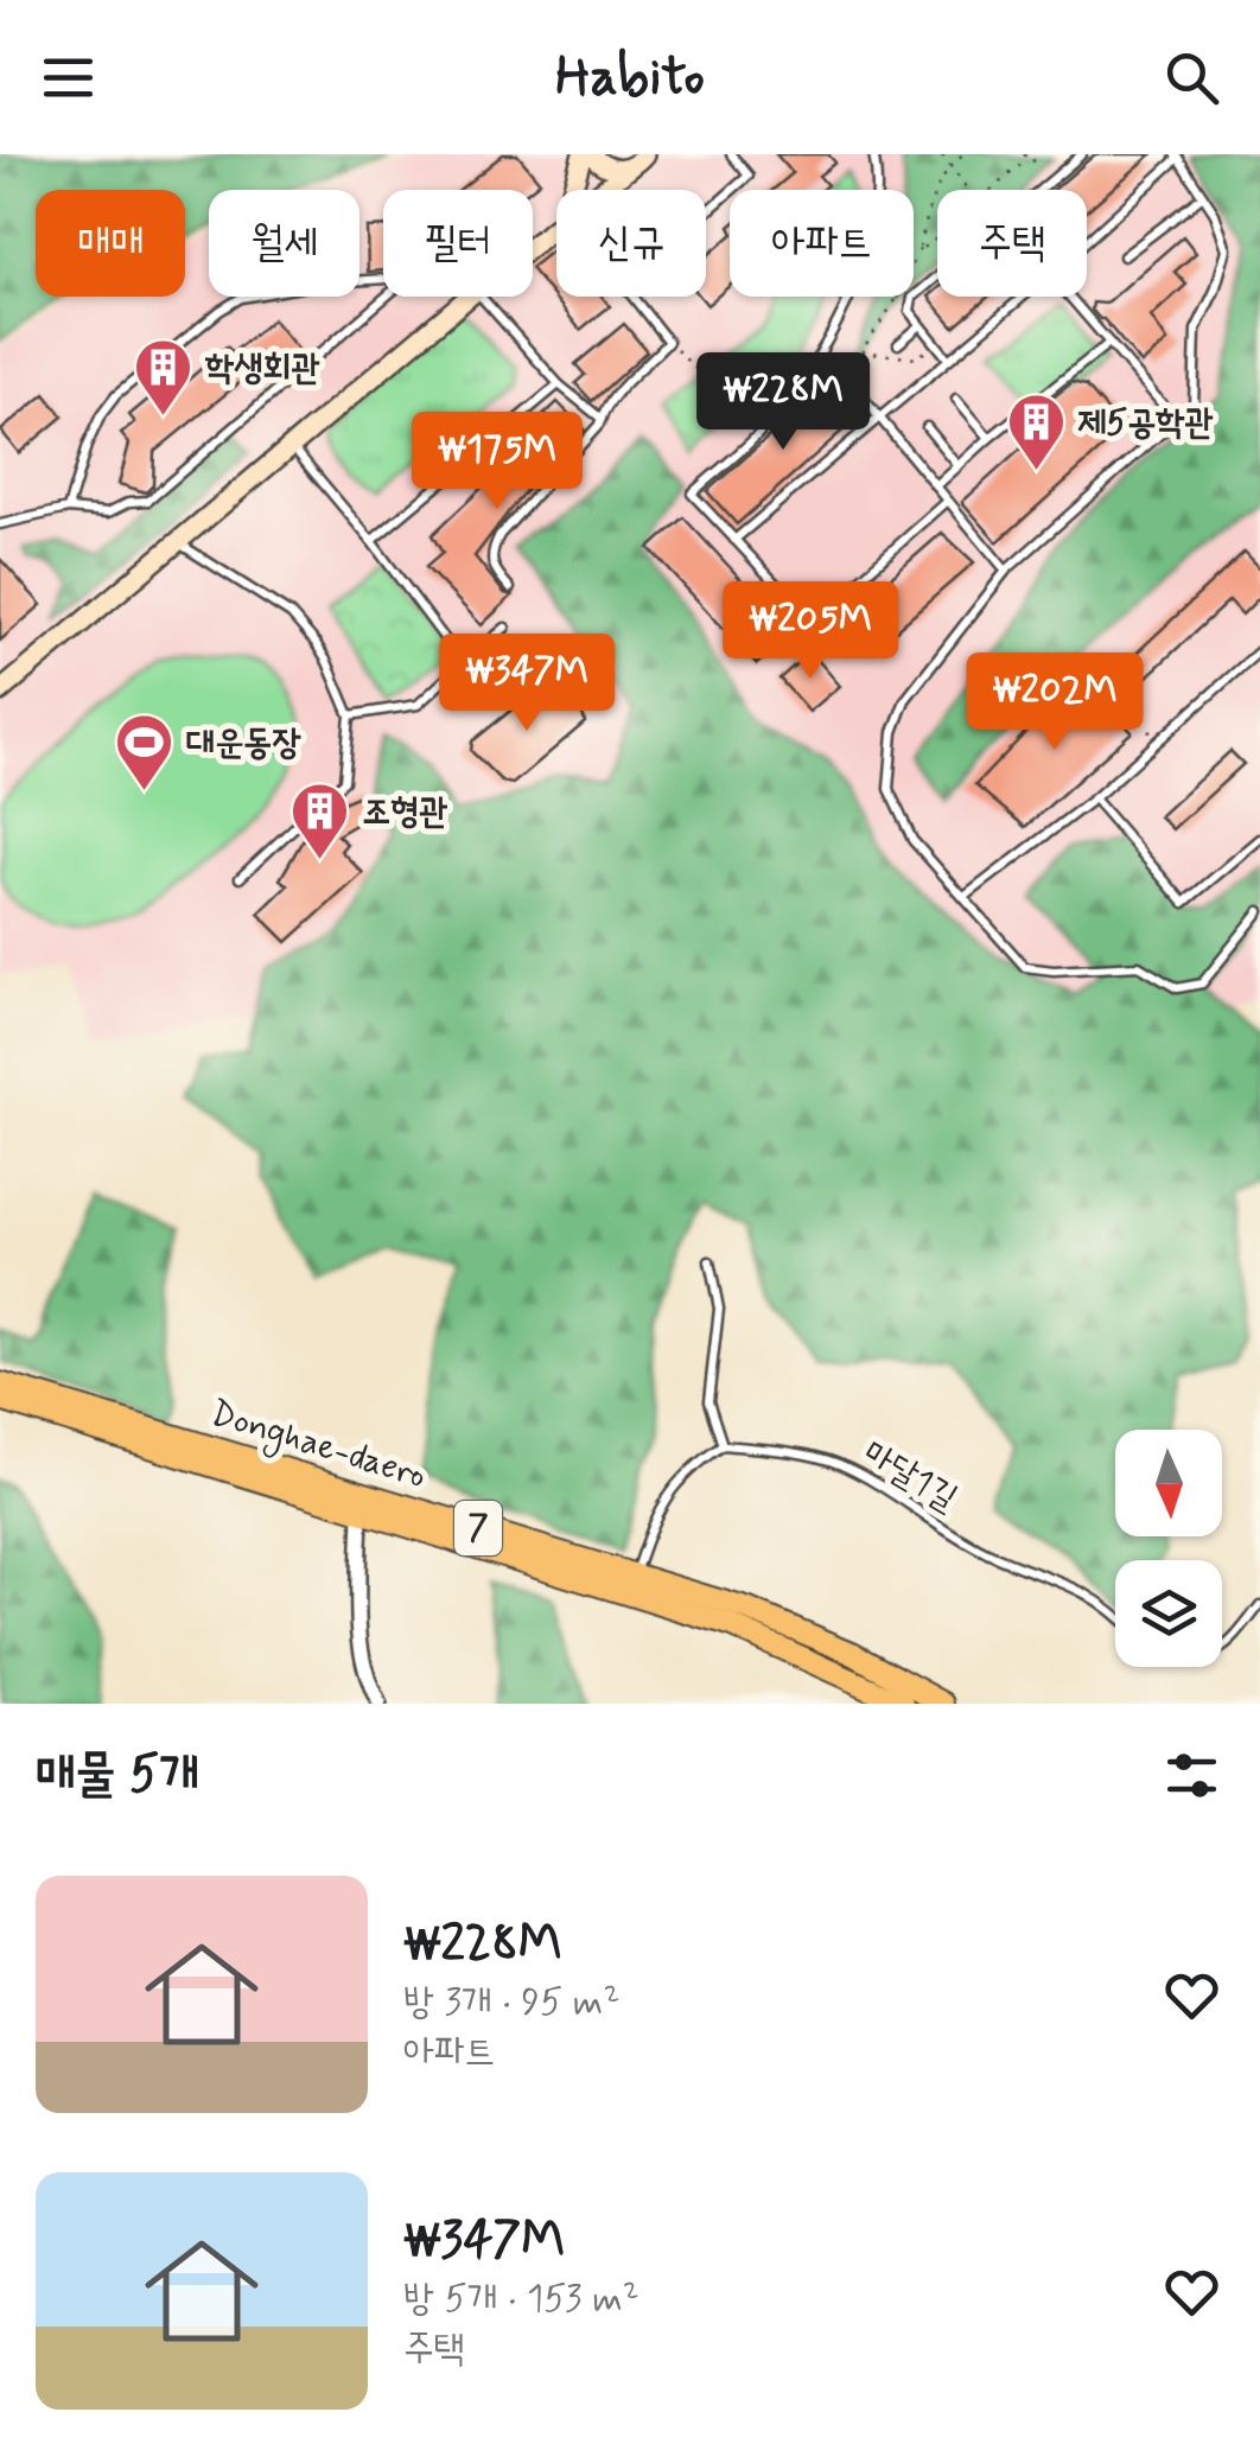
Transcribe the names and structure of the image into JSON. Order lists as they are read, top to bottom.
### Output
{
  "streets": {
    "main road": ["Donghae-daero", "7"],
    "lane": ["마달1길"]
  },
  "places": {
    "building": ["학생회관", "제5공학관", "조형관"],
    "sports": ["대운동장"]
  },
  "north": "bottom",
  "page": {
    "header": "Habito",
    "chip": [
      "매매",
      "월세",
      "필터",
      "신규",
      "아파트",
      "주택"
    ],
    "price": [
      "₩228M",
      "₩175M",
      "₩205M",
      "₩347M",
      "₩202M"
    ],
    "heading": "매물 5개",
    "list": [
      {
        "name": "₩228M",
        "note": "방 3개 · 95 m² · 아파트"
      },
      {
        "name": "₩347M",
        "note": "방 5개 · 153 m² · 주택"
      }
    ]
  }
}
